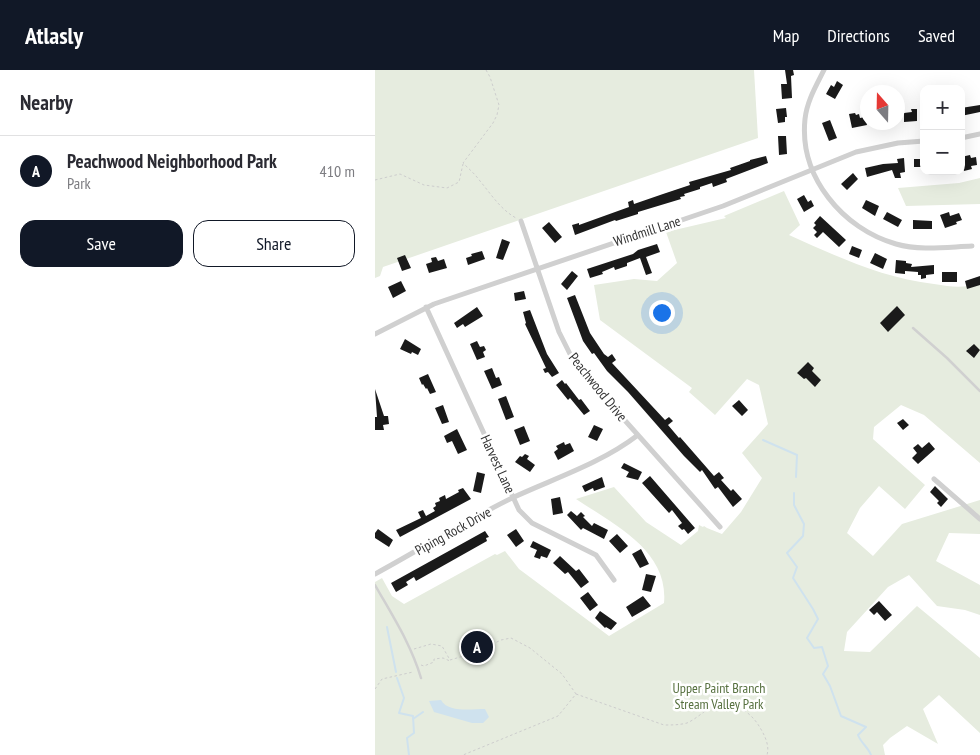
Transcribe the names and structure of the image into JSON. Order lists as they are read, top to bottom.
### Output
{
  "streets": {
    "street": [
      "Windmill Lane",
      "Peachwood Drive",
      "Harvest Lane",
      "Piping Rock Drive"
    ]
  },
  "crossings": [
    ["Windmill Lane", "Peachwood Drive"],
    ["Windmill Lane", "Harvest Lane"],
    ["Peachwood Drive", "Piping Rock Drive"],
    ["Harvest Lane", "Piping Rock Drive"]
  ],
  "parks": ["Upper Paint Branch Stream Valley Park"],
  "north": "top",
  "page": {
    "header": "Atlasly",
    "nav": ["Map", "Directions", "Saved"],
    "heading": "Nearby",
    "map_buttons": ["+", "−"],
    "list": [
      {
        "mark": "A",
        "name": "Peachwood Neighborhood Park",
        "note": "Park",
        "value": "410 m"
      }
    ],
    "buttons": ["Save", "Share"],
    "pins": "A"
  }
}
